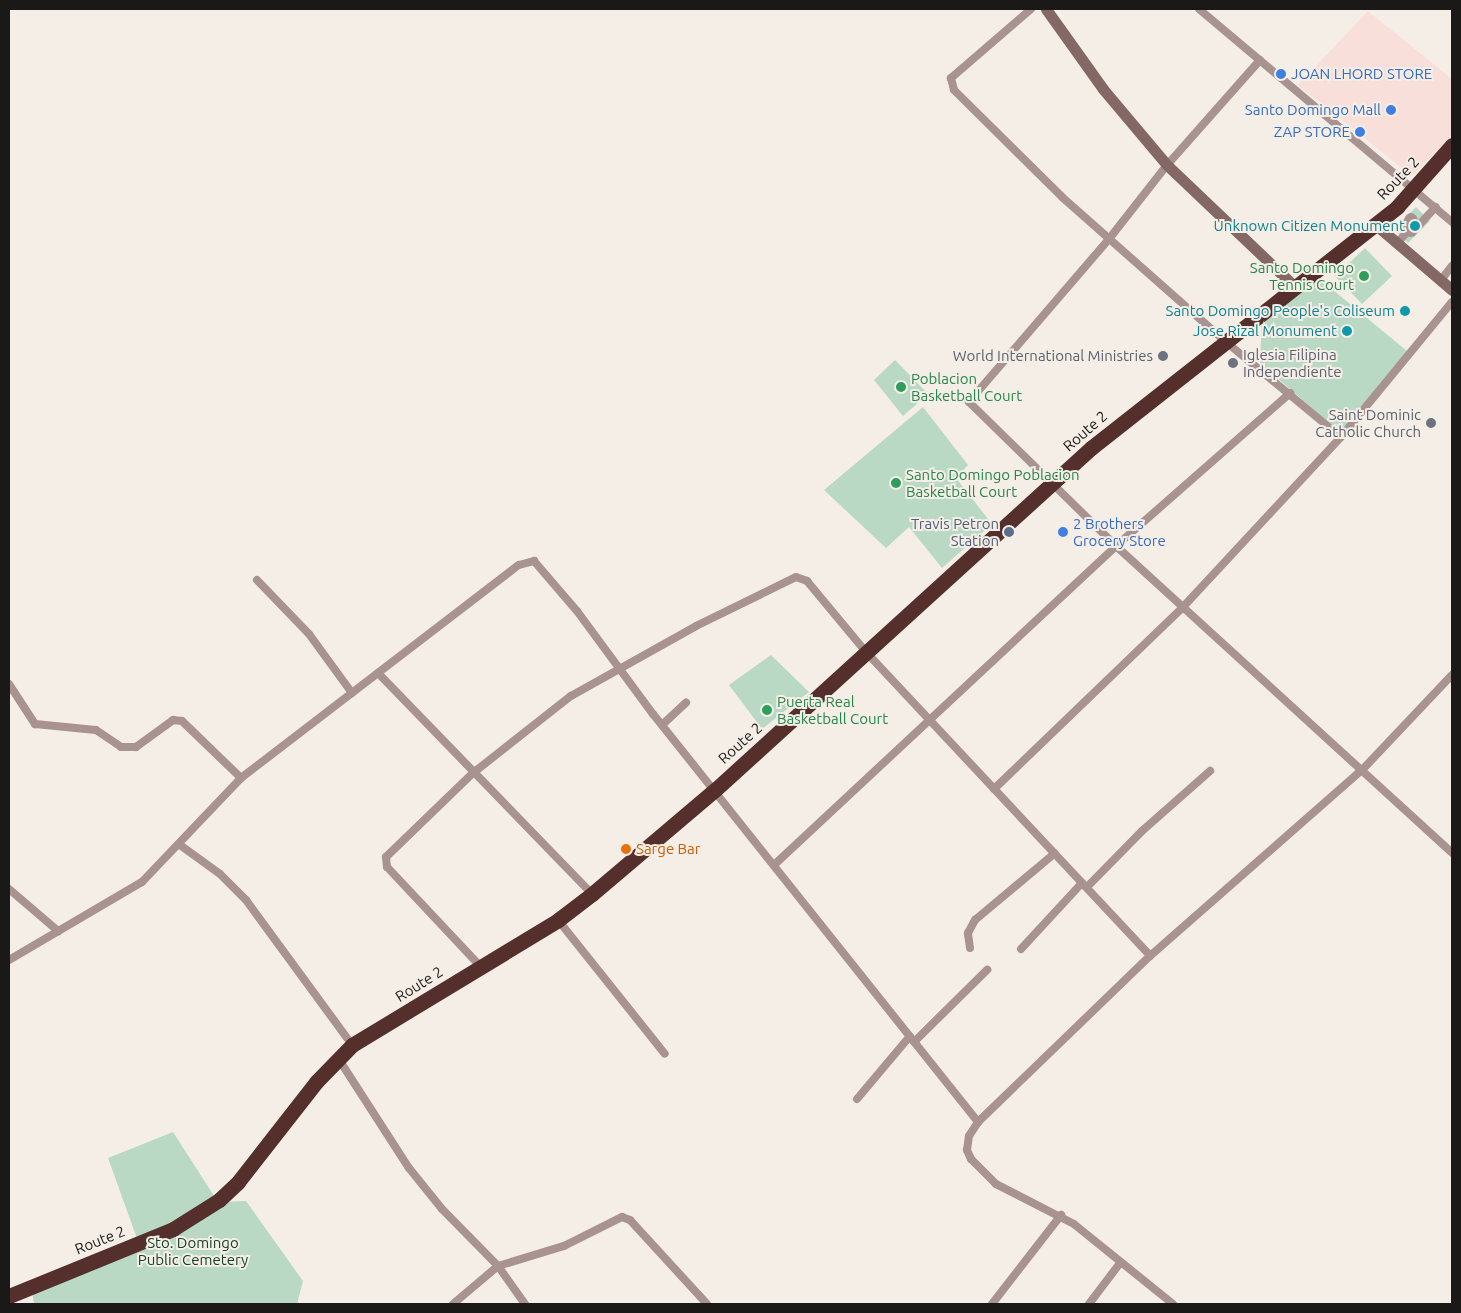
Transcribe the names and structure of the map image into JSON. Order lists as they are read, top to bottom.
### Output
{
  "streets": {
    "highway": ["Route 2"]
  },
  "parks": ["Sto. Domingo Public Cemetery"],
  "places": [
    "JOAN LHORD STORE",
    "Santo Domingo Mall",
    "ZAP STORE",
    "Unknown Citizen Monument",
    "Santo Domingo Tennis Court",
    "Santo Domingo People's Coliseum",
    "Jose Rizal Monument",
    "World International Ministries",
    "Iglesia Filipina Independiente",
    "Poblacion Basketball Court",
    "Saint Dominic Catholic Church",
    "Santo Domingo Poblacion Basketball Court",
    "Travis Petron Station",
    "2 Brothers Grocery Store",
    "Puerta Real Basketball Court",
    "Sarge Bar"
  ]
}
